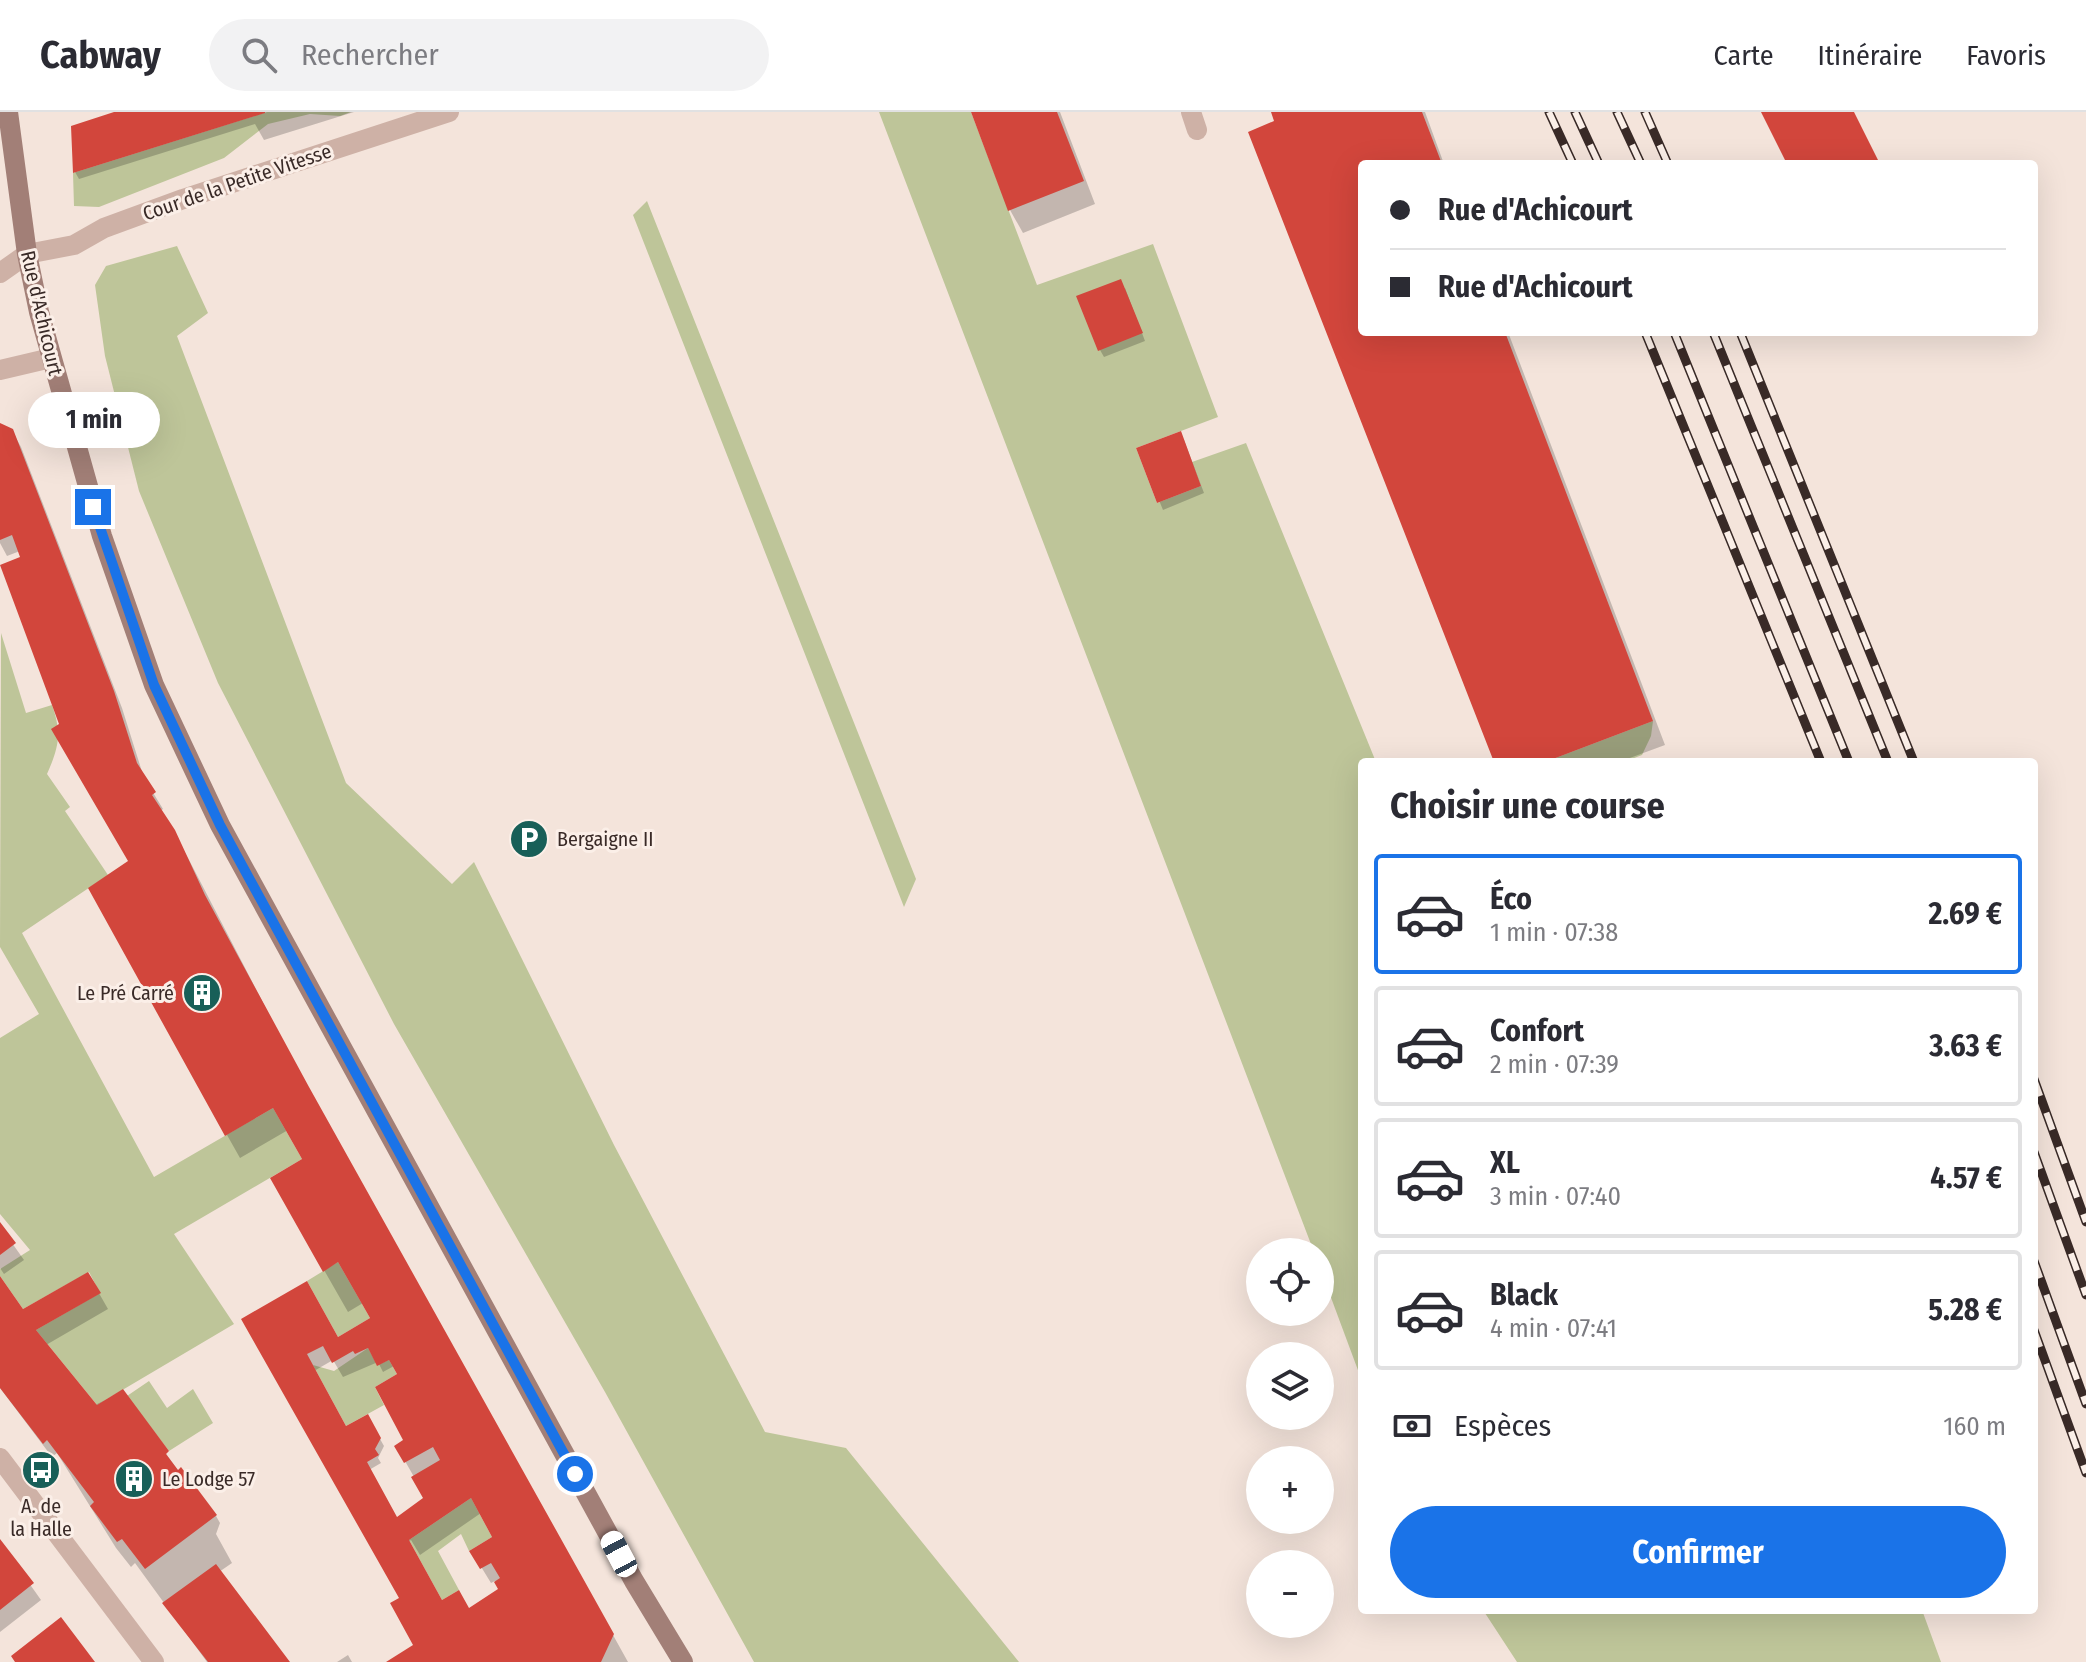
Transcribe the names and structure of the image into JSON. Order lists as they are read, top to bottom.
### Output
{
  "streets": {
    "street": ["Cour de la Petite Vitesse", "Rue d'Achicourt"]
  },
  "crossings": [
    ["Cour de la Petite Vitesse", "Rue d'Achicourt"]
  ],
  "places": {
    "parking": ["Bergaigne II"],
    "building": ["Le Pré Carré", "Le Lodge 57"],
    "bus stop": ["A. de la Halle"]
  },
  "page": {
    "header": "Cabway",
    "search": "Rechercher",
    "nav": ["Carte", "Itinéraire", "Favoris"],
    "banner": ["Rue d'Achicourt", "Rue d'Achicourt"],
    "bubble": "1 min",
    "heading": "Choisir une course",
    "list": [
      {
        "name": "Éco",
        "note": "1 min · 07:38",
        "value": "2.69 €"
      },
      {
        "name": "Confort",
        "note": "2 min · 07:39",
        "value": "3.63 €"
      },
      {
        "name": "XL",
        "note": "3 min · 07:40",
        "value": "4.57 €"
      },
      {
        "name": "Black",
        "note": "4 min · 07:41",
        "value": "5.28 €"
      }
    ],
    "map_buttons": ["+", "−"],
    "pay": ["Espèces", "160 m"],
    "buttons": "Confirmer"
  }
}
